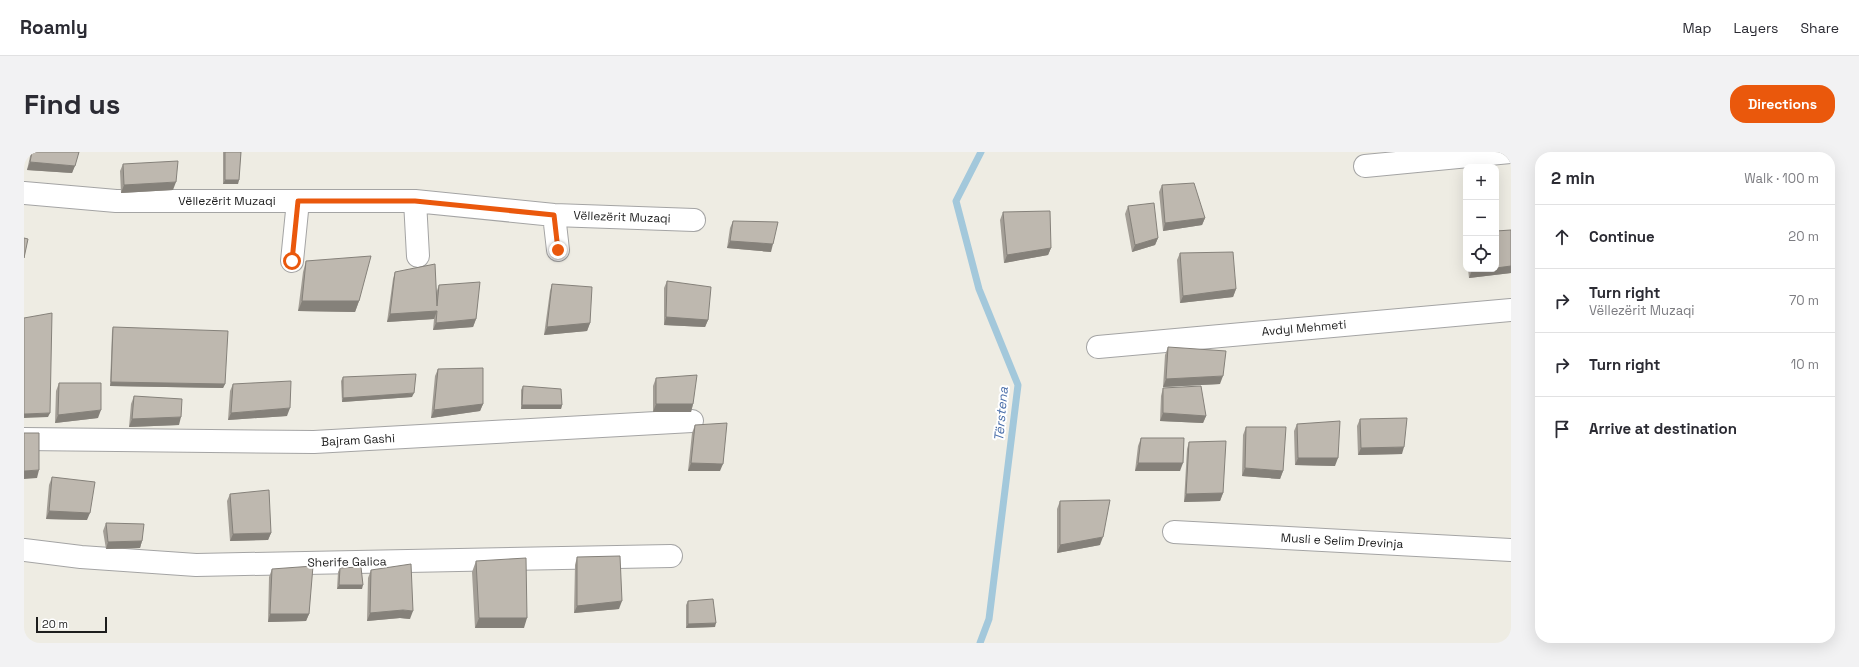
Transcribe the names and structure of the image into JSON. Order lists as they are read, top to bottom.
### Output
{
  "streets": {
    "street": [
      "Vëllezërit Muzaqi",
      "Avdyl Mehmeti",
      "Bajram Gashi",
      "Musli e Selim Drevinja",
      "Sherife Galica"
    ]
  },
  "water": ["Tërstena"],
  "scale_bar": "20 m",
  "page": {
    "header": "Roamly",
    "nav": ["Map", "Layers", "Share"],
    "buttons": "Directions",
    "title": "Find us",
    "heading": ["2 min", "Walk · 100 m"],
    "map_buttons": ["+", "−"],
    "list": [
      ["Continue", "20 m"],
      ["Turn right", "Vëllezërit Muzaqi", "70 m"],
      ["Turn right", "10 m"],
      "Arrive at destination"
    ],
    "scale": "20 m"
  }
}
